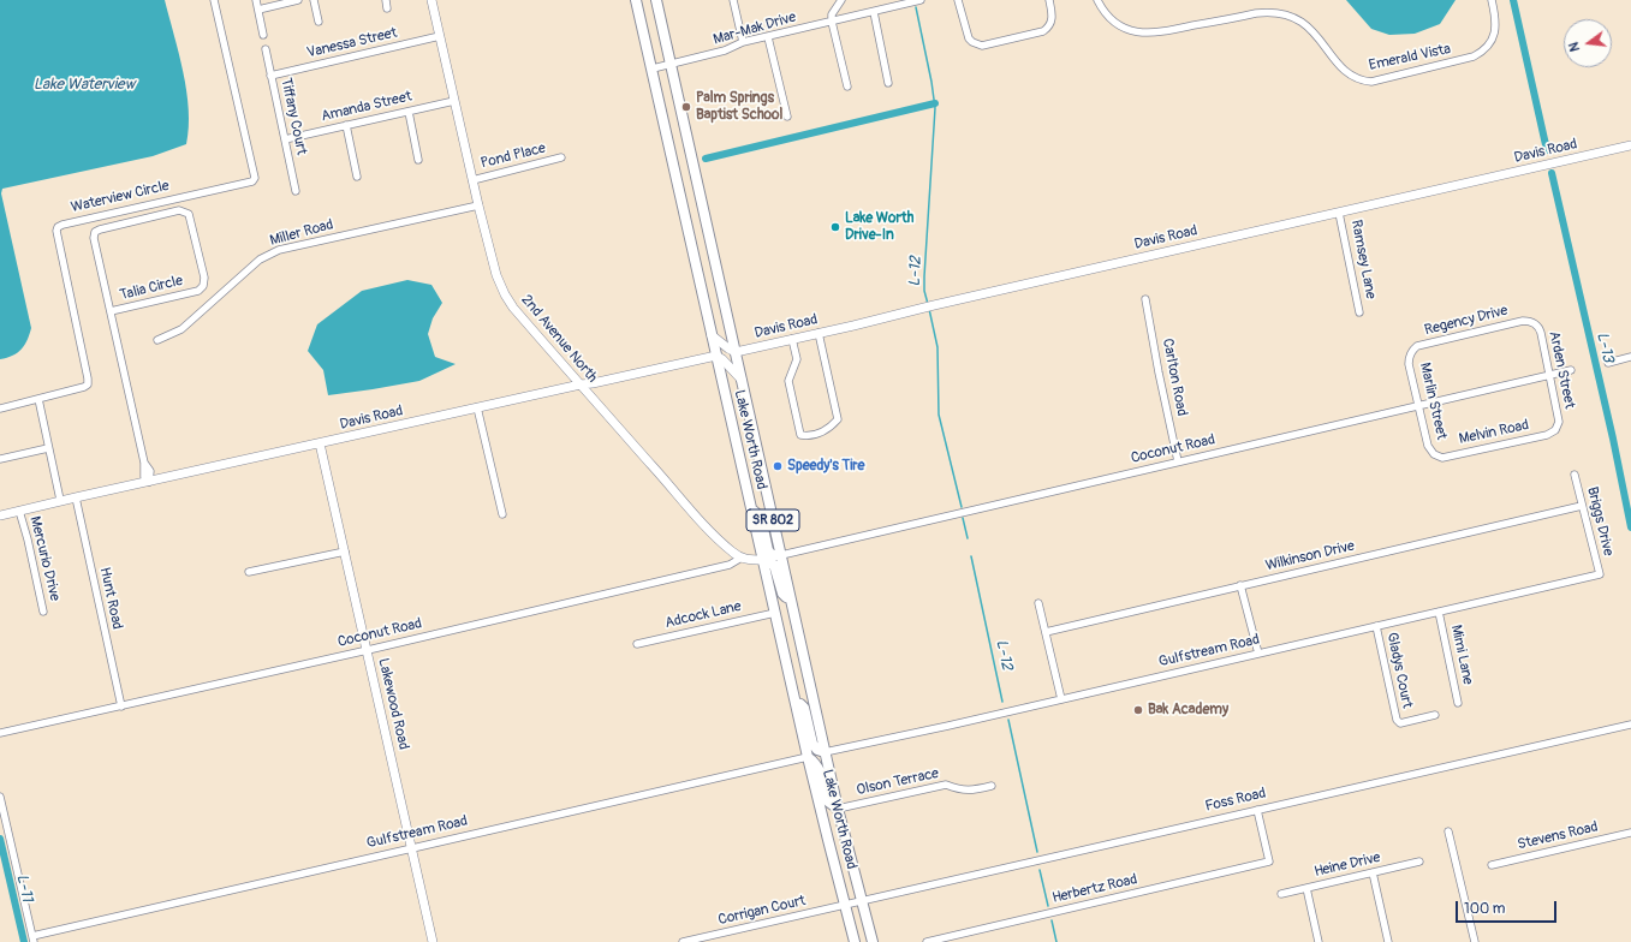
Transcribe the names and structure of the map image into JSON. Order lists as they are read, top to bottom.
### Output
{
  "streets": {
    "main road": ["Lake Worth Road", "SR 802"],
    "street": [
      "Mar-Mak Drive",
      "Vanessa Street",
      "Emerald Vista",
      "Amanda Street",
      "Tiffany Court",
      "Davis Road",
      "Pond Place",
      "Waterview Circle",
      "Miller Road",
      "Ramsey Lane",
      "Talia Circle",
      "Regency Drive",
      "2nd Avenue North",
      "Arden Street",
      "Carlton Road",
      "Marlin Street",
      "Melvin Road",
      "Coconut Road",
      "Briggs Drive",
      "Wilkinson Drive",
      "Mercurio Drive",
      "Hunt Road",
      "Adcock Lane",
      "Gulfstream Road",
      "Mimi Lane",
      "Gladys Court",
      "Lakewood Road",
      "Olson Terrace",
      "Foss Road",
      "Stevens Road",
      "Heine Drive",
      "Herbertz Road",
      "Corrigan Court"
    ]
  },
  "crossings": [
    ["Mar-Mak Drive", "Lake Worth Road"],
    ["Vanessa Street", "Tiffany Court"],
    ["Vanessa Street", "2nd Avenue North"],
    ["Amanda Street", "Tiffany Court"],
    ["Amanda Street", "2nd Avenue North"],
    ["Davis Road", "Ramsey Lane"],
    ["Davis Road", "Talia Circle"],
    ["Davis Road", "2nd Avenue North"],
    ["Davis Road", "Lake Worth Road"],
    ["Davis Road", "Mercurio Drive"],
    ["Davis Road", "Hunt Road"],
    ["Davis Road", "Lakewood Road"],
    ["Pond Place", "2nd Avenue North"],
    ["Miller Road", "2nd Avenue North"],
    ["Regency Drive", "Arden Street"],
    ["Regency Drive", "Marlin Street"],
    ["2nd Avenue North", "Coconut Road"],
    ["Arden Street", "Melvin Road"],
    ["Arden Street", "Coconut Road"],
    ["Carlton Road", "Coconut Road"],
    ["Marlin Street", "Melvin Road"],
    ["Marlin Street", "Coconut Road"],
    ["Lake Worth Road", "Coconut Road"],
    ["Lake Worth Road", "Adcock Lane"],
    ["Lake Worth Road", "Gulfstream Road"],
    ["Lake Worth Road", "Olson Terrace"],
    ["Lake Worth Road", "Foss Road"],
    ["Lake Worth Road", "Corrigan Court"],
    ["Coconut Road", "Hunt Road"],
    ["Coconut Road", "Lakewood Road"],
    ["Briggs Drive", "Wilkinson Drive"],
    ["Briggs Drive", "Gulfstream Road"],
    ["Gulfstream Road", "Mimi Lane"],
    ["Gulfstream Road", "Gladys Court"],
    ["Gulfstream Road", "Lakewood Road"],
    ["Foss Road", "Herbertz Road"],
    ["Foss Road", "Corrigan Court"]
  ],
  "water": [
    "Lake Waterview",
    "L-12",
    "L-13",
    "L-11"
  ],
  "places": [
    "Palm Springs Baptist School",
    "Lake Worth Drive-In",
    "Speedy's Tire",
    "Bak Academy"
  ],
  "scale_bar": "100 m",
  "north": "left"
}
